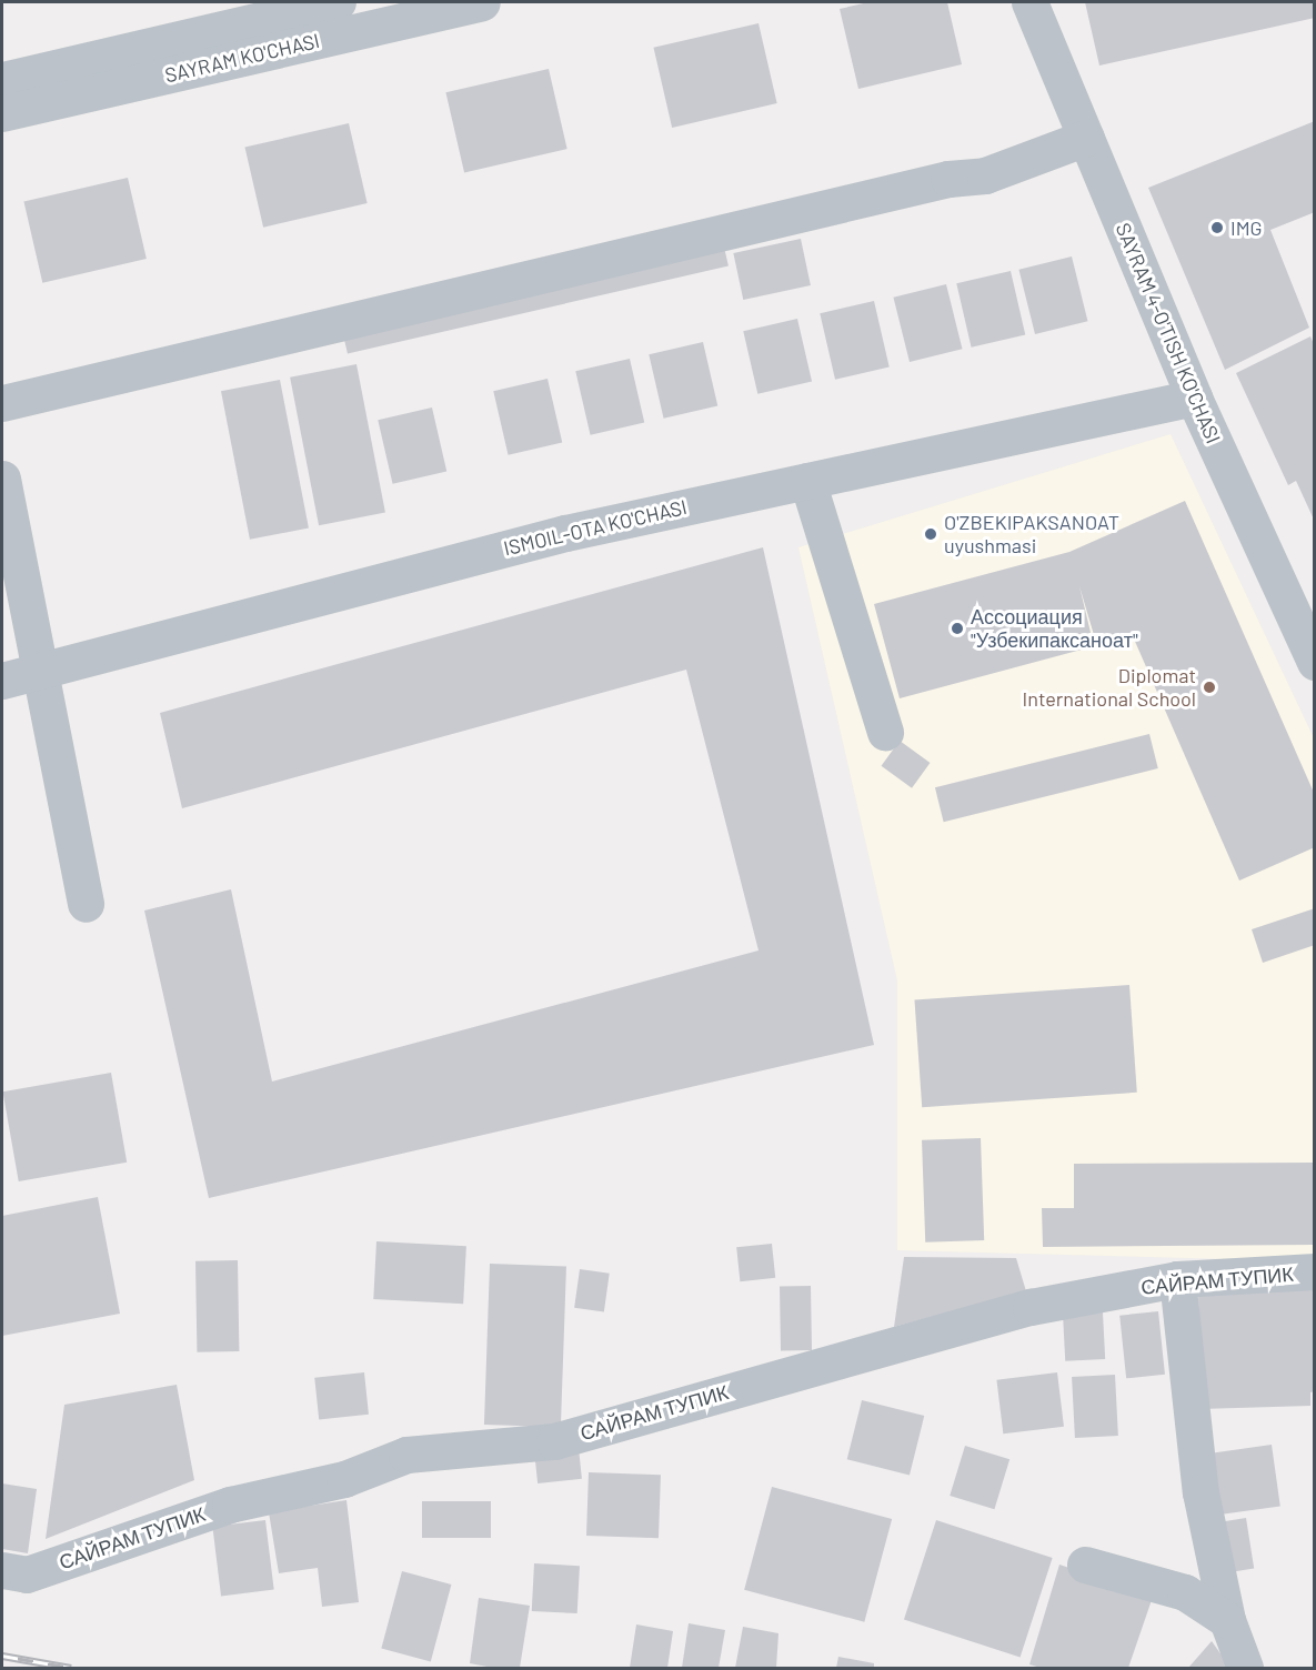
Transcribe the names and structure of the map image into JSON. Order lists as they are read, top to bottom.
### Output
{
  "streets": {
    "street": [
      "SAYRAM KO'CHASI",
      "SAYRAM 4-O'TISH KO'CHASI",
      "ISMOIL-OTA KO'CHASI",
      "САЙРАМ ТУПИК"
    ]
  },
  "crossings": [
    ["SAYRAM 4-O'TISH KO'CHASI", "ISMOIL-OTA KO'CHASI"]
  ],
  "places": [
    "IMG",
    "O'ZBEKIPAKSANOAT uyushmasi",
    "Ассоциация \"Узбекипаксаноат\"",
    "Diplomat International School"
  ]
}
